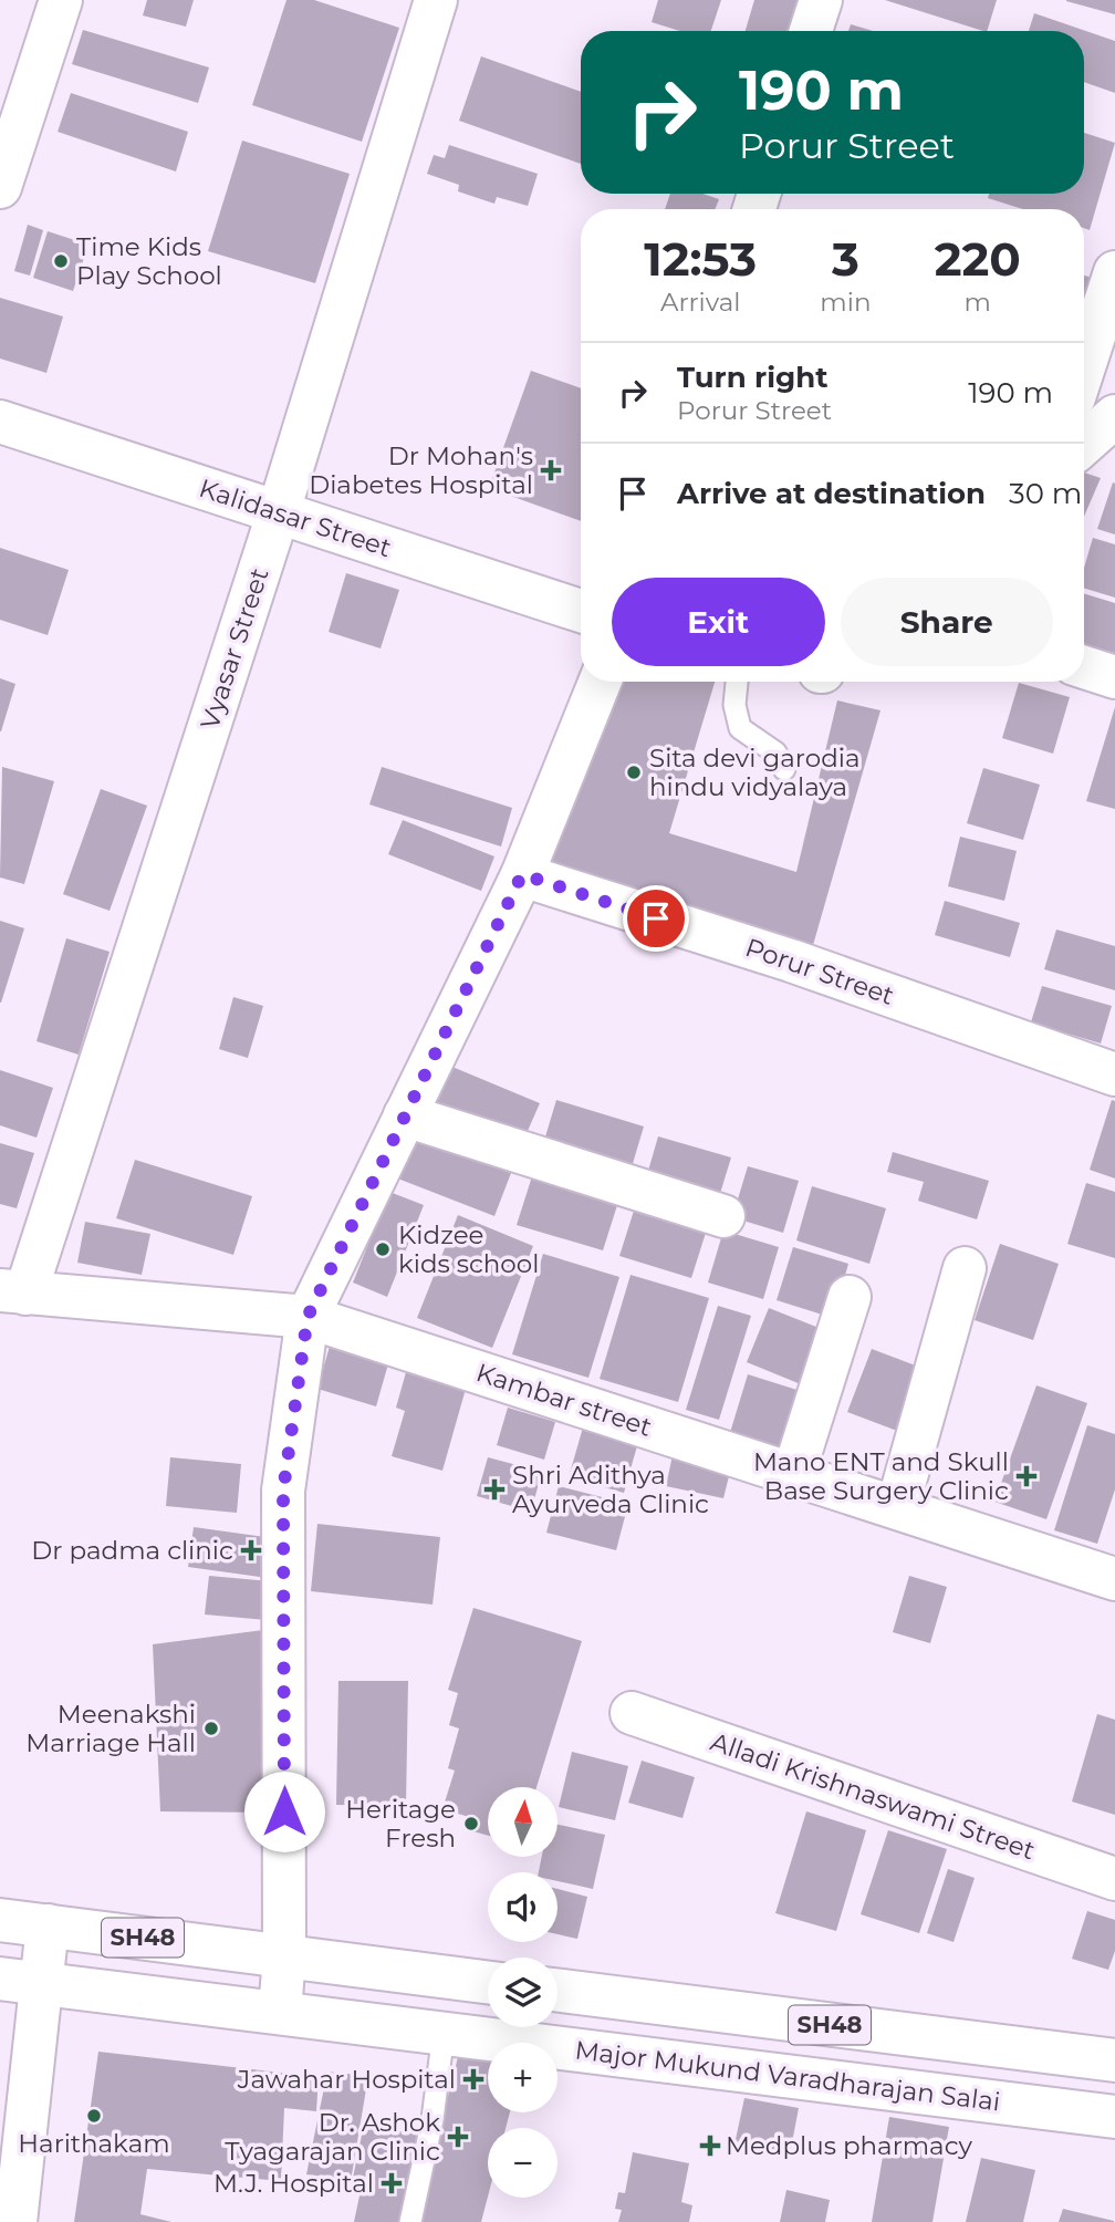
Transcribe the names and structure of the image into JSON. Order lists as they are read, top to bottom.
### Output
{
  "streets": {
    "street": [
      "Kalidasar Street",
      "Vyasar Street",
      "Porur Street",
      "Kambar street",
      "Alladi Krishnaswami Street",
      "SH48",
      "Major Mukund Varadharajan Salai"
    ]
  },
  "crossings": [
    ["Kalidasar Street", "Vyasar Street"],
    ["Vyasar Street", "Kambar street"]
  ],
  "places": {
    "other": [
      "Time Kids Play School",
      "Sita devi garodia hindu vidyalaya",
      "Kidzee kids school",
      "Meenakshi Marriage Hall",
      "Heritage Fresh",
      "Harithakam"
    ],
    "health": [
      "Dr Mohan's Diabetes Hospital",
      "Mano ENT and Skull Base Surgery Clinic",
      "Shri Adithya Ayurveda Clinic",
      "Dr padma clinic",
      "Jawahar Hospital",
      "Dr. Ashok Tyagarajan Clinic",
      "Medplus pharmacy",
      "M.J. Hospital"
    ]
  },
  "north": "top",
  "page": {
    "turn": ["190 m", "Porur Street"],
    "eta": [
      "12:53",
      "Arrival",
      "3",
      "min",
      "220",
      "m"
    ],
    "list": [
      {
        "name": "Turn right",
        "note": "Porur Street",
        "value": "190 m"
      },
      {
        "name": "Arrive at destination",
        "value": "30 m"
      }
    ],
    "buttons": ["Exit", "Share"],
    "map_buttons": ["+", "−"]
  }
}
